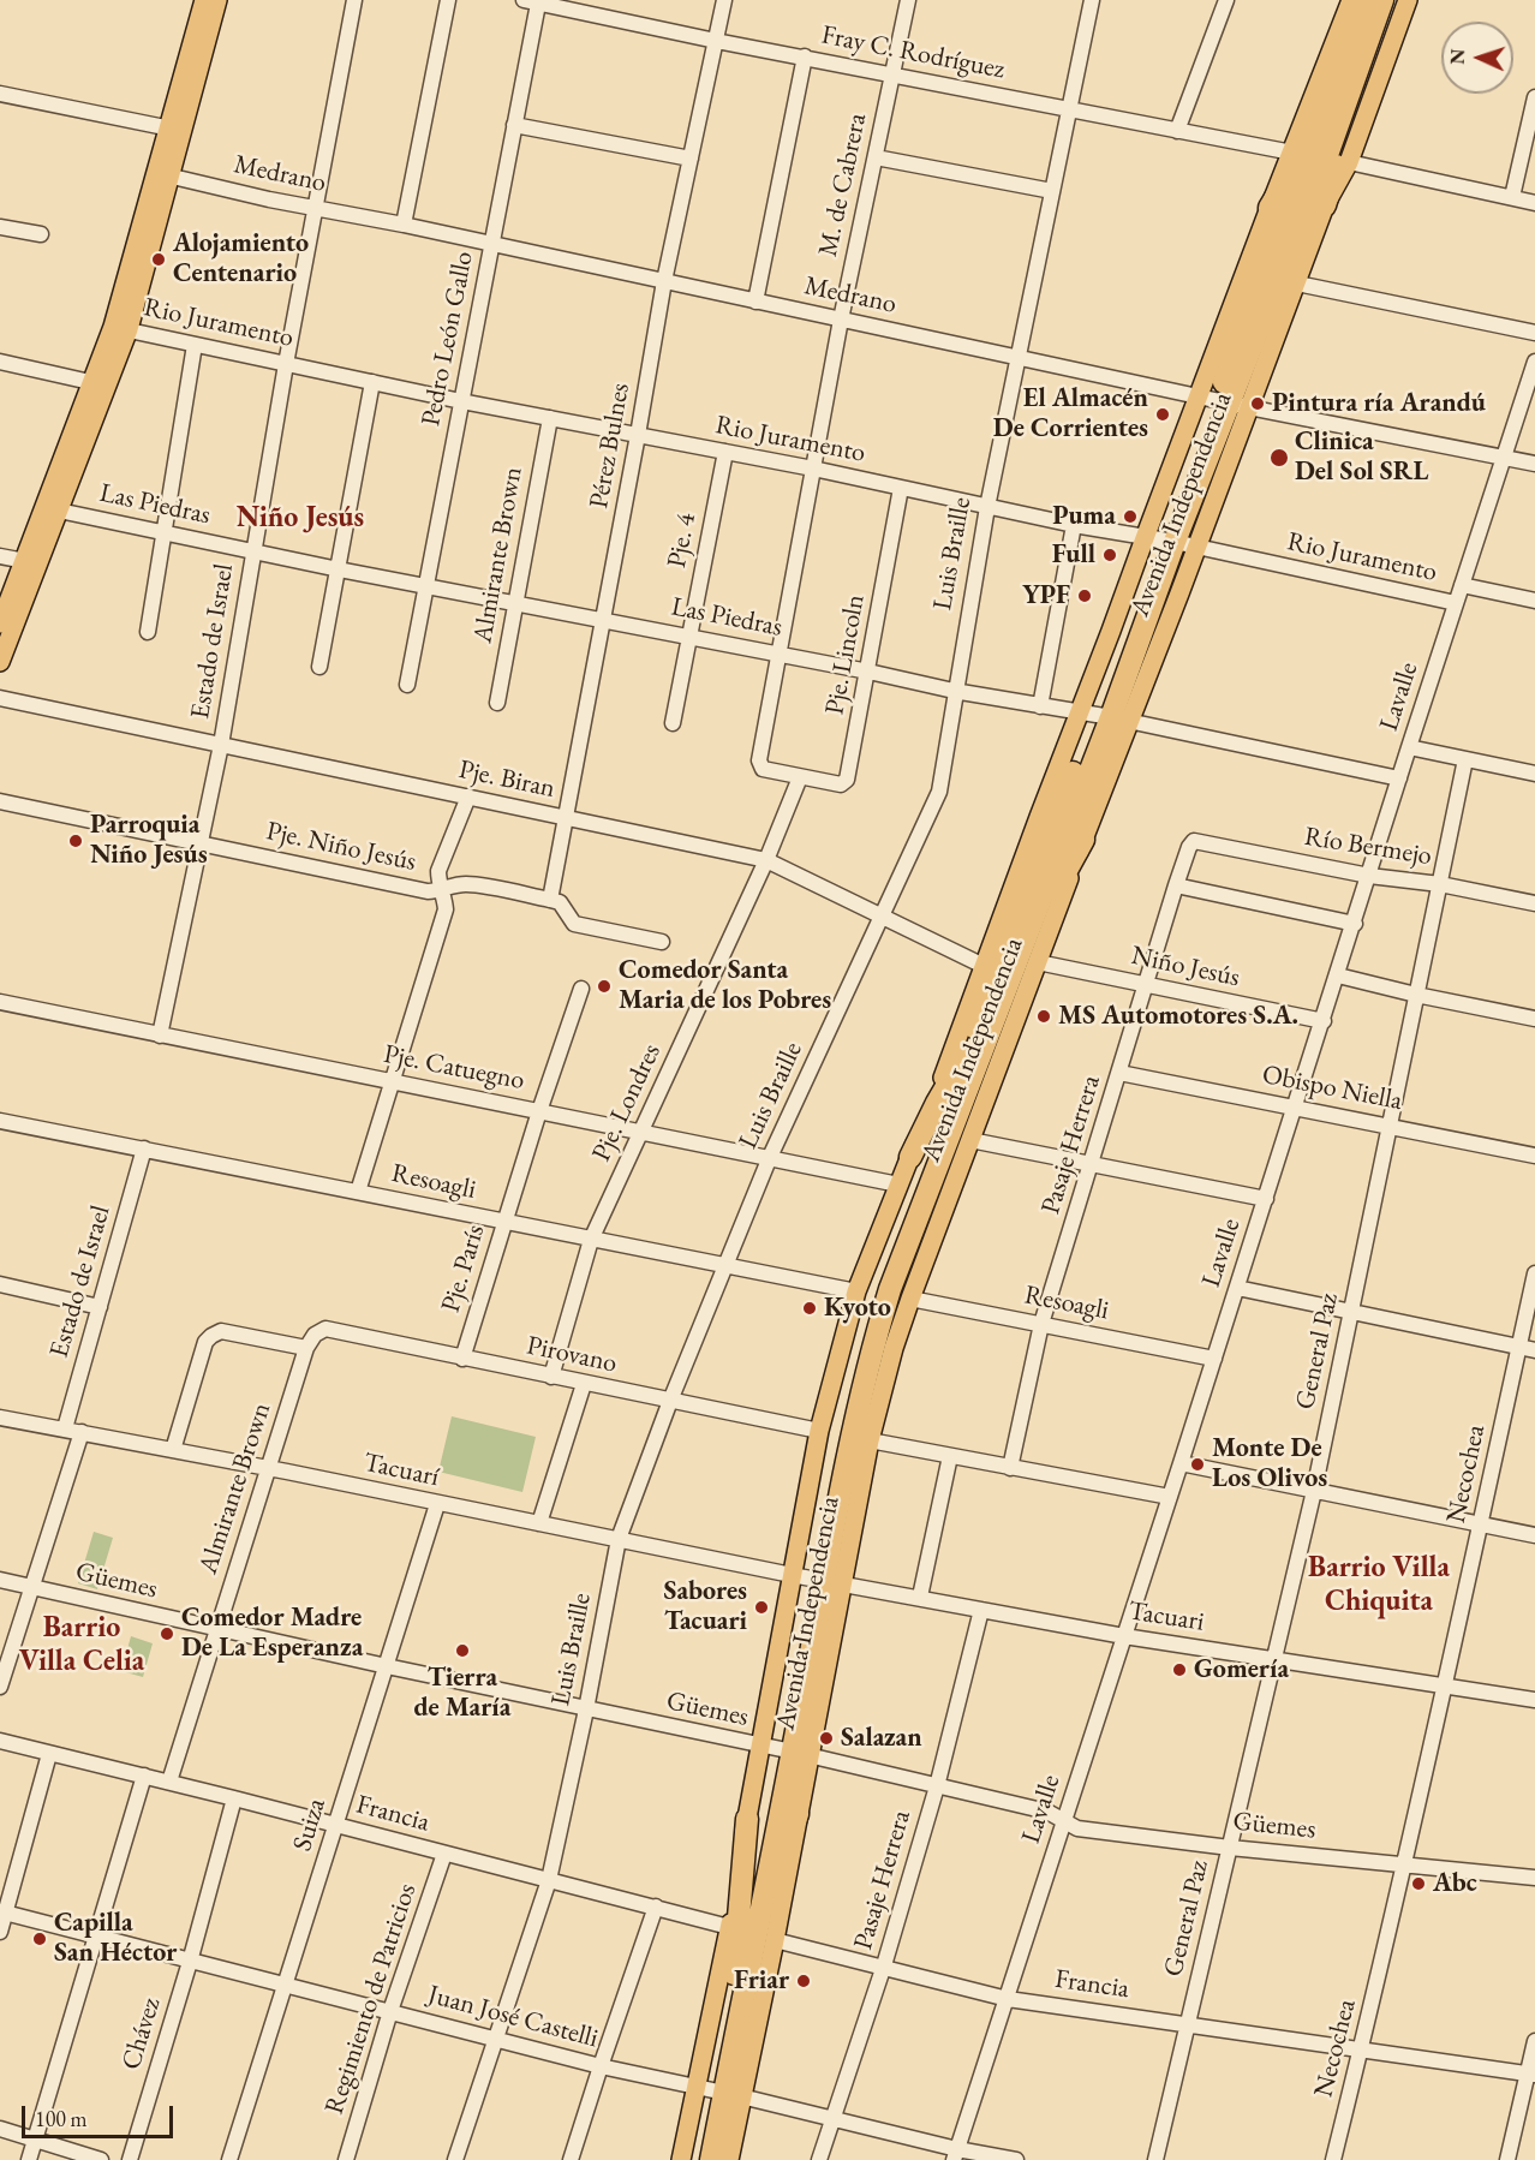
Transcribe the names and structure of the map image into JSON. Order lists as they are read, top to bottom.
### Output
{
  "streets": {
    "highway": ["Avenida Independencia"],
    "street": [
      "Fray C. Rodríguez",
      "Medrano",
      "M. de Cabrera",
      "Rio Juramento",
      "Pedro León Gallo",
      "Pérez Bulnes",
      "Las Piedras",
      "Pje. 4",
      "Luis Braille",
      "Almirante Brown",
      "Estado de Israel",
      "Pje. Lincoln",
      "Lavalle",
      "Pje. Biran",
      "Pje. Niño Jesús",
      "Río Bermejo",
      "Niño Jesús",
      "Pje. Catuegno",
      "Obispo Niella",
      "Pje. Londres",
      "Pasaje Herrera",
      "Resoagli",
      "Pje. París",
      "General Paz",
      "Pirovano",
      "Tacuarí",
      "Necochea",
      "Güemes",
      "Tacuari",
      "Francia",
      "Suiza",
      "Regimiento de Patricios",
      "Juan José Castelli",
      "Chávez"
    ]
  },
  "crossings": [
    ["Fray C. Rodríguez", "M. de Cabrera"],
    ["Fray C. Rodríguez", "Pedro León Gallo"],
    ["Fray C. Rodríguez", "Pérez Bulnes"],
    ["Fray C. Rodríguez", "Avenida Independencia"],
    ["Fray C. Rodríguez", "Luis Braille"],
    ["Medrano", "M. de Cabrera"],
    ["Medrano", "Pedro León Gallo"],
    ["Medrano", "Pérez Bulnes"],
    ["Medrano", "Avenida Independencia"],
    ["Medrano", "Luis Braille"],
    ["Medrano", "Estado de Israel"],
    ["Medrano", "Lavalle"],
    ["M. de Cabrera", "Rio Juramento"],
    ["M. de Cabrera", "Las Piedras"],
    ["M. de Cabrera", "Pje. Lincoln"],
    ["M. de Cabrera", "Pje. Londres"],
    ["Rio Juramento", "Pedro León Gallo"],
    ["Rio Juramento", "Pérez Bulnes"],
    ["Rio Juramento", "Avenida Independencia"],
    ["Rio Juramento", "Pje. 4"],
    ["Rio Juramento", "Luis Braille"],
    ["Rio Juramento", "Almirante Brown"],
    ["Rio Juramento", "Estado de Israel"],
    ["Rio Juramento", "Pje. Lincoln"],
    ["Rio Juramento", "Lavalle"],
    ["Pedro León Gallo", "Las Piedras"],
    ["Pérez Bulnes", "Las Piedras"],
    ["Pérez Bulnes", "Pje. Biran"],
    ["Pérez Bulnes", "Pje. Niño Jesús"],
    ["Las Piedras", "Avenida Independencia"],
    ["Las Piedras", "Pje. 4"],
    ["Las Piedras", "Luis Braille"],
    ["Las Piedras", "Almirante Brown"],
    ["Las Piedras", "Estado de Israel"],
    ["Las Piedras", "Pje. Lincoln"],
    ["Las Piedras", "Lavalle"],
    ["Avenida Independencia", "Pje. Biran"],
    ["Avenida Independencia", "Niño Jesús"],
    ["Avenida Independencia", "Pje. Catuegno"],
    ["Avenida Independencia", "Resoagli"],
    ["Avenida Independencia", "Pirovano"],
    ["Avenida Independencia", "Tacuarí"],
    ["Avenida Independencia", "Güemes"],
    ["Avenida Independencia", "Tacuari"],
    ["Avenida Independencia", "Francia"],
    ["Avenida Independencia", "Juan José Castelli"],
    ["Luis Braille", "Pje. Biran"],
    ["Luis Braille", "Pje. Catuegno"],
    ["Luis Braille", "Resoagli"],
    ["Luis Braille", "Pirovano"],
    ["Luis Braille", "Tacuarí"],
    ["Luis Braille", "Güemes"],
    ["Luis Braille", "Francia"],
    ["Luis Braille", "Juan José Castelli"],
    ["Almirante Brown", "Pirovano"],
    ["Almirante Brown", "Tacuarí"],
    ["Almirante Brown", "Güemes"],
    ["Almirante Brown", "Francia"],
    ["Estado de Israel", "Pje. Biran"],
    ["Estado de Israel", "Pje. Niño Jesús"],
    ["Estado de Israel", "Pje. Catuegno"],
    ["Estado de Israel", "Resoagli"],
    ["Estado de Israel", "Tacuarí"],
    ["Pje. Lincoln", "Pje. Londres"],
    ["Lavalle", "Río Bermejo"],
    ["Lavalle", "Niño Jesús"],
    ["Lavalle", "Obispo Niella"],
    ["Lavalle", "Resoagli"],
    ["Lavalle", "Güemes"],
    ["Lavalle", "Tacuari"],
    ["Lavalle", "Francia"],
    ["Lavalle", "Juan José Castelli"],
    ["Pje. Biran", "Pje. Londres"],
    ["Río Bermejo", "Pasaje Herrera"],
    ["Río Bermejo", "General Paz"],
    ["Niño Jesús", "Pasaje Herrera"],
    ["Pje. Catuegno", "Pje. Londres"],
    ["Pje. Catuegno", "Pje. París"],
    ["Obispo Niella", "Pasaje Herrera"],
    ["Obispo Niella", "General Paz"],
    ["Pje. Londres", "Resoagli"],
    ["Pje. Londres", "Pirovano"],
    ["Pasaje Herrera", "Resoagli"],
    ["Pasaje Herrera", "Güemes"],
    ["Pasaje Herrera", "Tacuari"],
    ["Pasaje Herrera", "Francia"],
    ["Pasaje Herrera", "Juan José Castelli"],
    ["Resoagli", "Pje. París"],
    ["Pje. París", "Pirovano"],
    ["General Paz", "Güemes"],
    ["General Paz", "Tacuari"],
    ["General Paz", "Francia"],
    ["Tacuarí", "Tacuari"],
    ["Tacuarí", "Suiza"],
    ["Necochea", "Güemes"],
    ["Necochea", "Tacuari"],
    ["Necochea", "Francia"],
    ["Güemes", "Suiza"],
    ["Francia", "Suiza"],
    ["Francia", "Regimiento de Patricios"],
    ["Francia", "Chávez"],
    ["Suiza", "Juan José Castelli"],
    ["Regimiento de Patricios", "Juan José Castelli"],
    ["Juan José Castelli", "Chávez"]
  ],
  "districts": ["Niño Jesús", "Barrio Villa Chiquita", "Barrio Villa Celia"],
  "places": [
    "Alojamiento Centenario",
    "Pintura ría Arandú",
    "El Almacén De Corrientes",
    "Clinica Del Sol SRL",
    "Puma",
    "Full",
    "YPF",
    "Parroquia Niño Jesús",
    "Comedor Santa Maria de los Pobres",
    "MS Automotores S.A.",
    "Kyoto",
    "Monte De Los Olivos",
    "Sabores Tacuari",
    "Comedor Madre De La Esperanza",
    "Tierra de María",
    "Gomería",
    "Salazan",
    "Abc",
    "Capilla San Héctor",
    "Friar"
  ],
  "scale_bar": "100 m",
  "north": "left"
}
